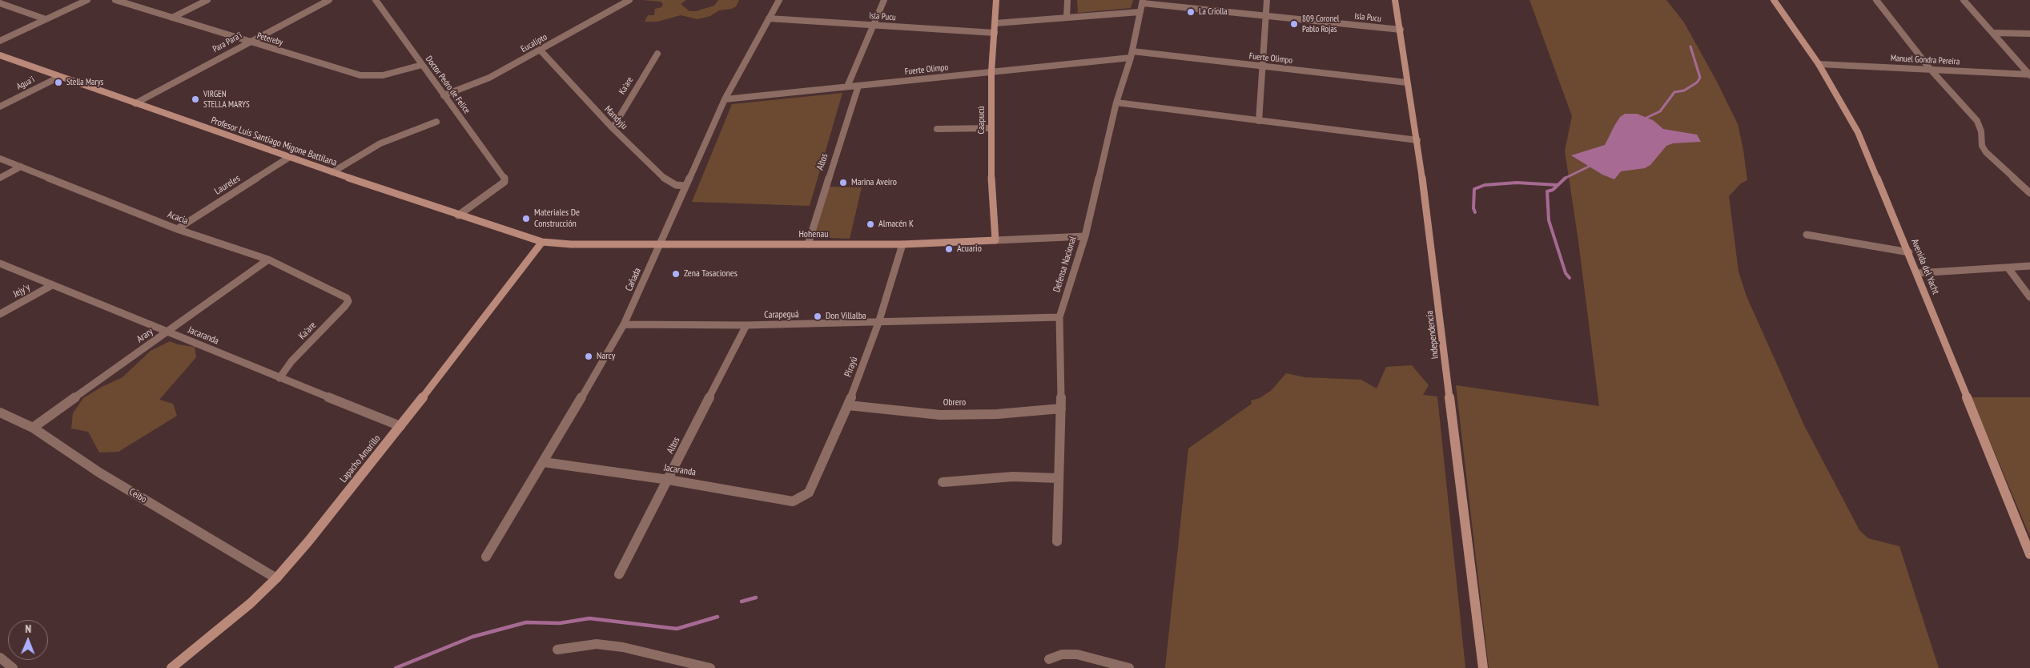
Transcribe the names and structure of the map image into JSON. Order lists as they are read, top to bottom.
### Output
{
  "streets": {
    "street": [
      "Isla Pucu",
      "Petereby",
      "Para Para'i",
      "Eucalipto",
      "Fuerte Olimpo",
      "Manuel Gondra Pereira",
      "Agua'i",
      "Doctor Pedro de Felice",
      "Ka'are",
      "Mandyju",
      "Caapucú",
      "Profesor Luis Santiago Migone Battilana",
      "Altos",
      "Laureles",
      "Acacia",
      "Hohenau",
      "Defensa Nacional",
      "Avenida del Yacht",
      "Cañada",
      "Jejy'y",
      "Carapeguá",
      "Independencia",
      "Arary",
      "Jacaranda",
      "Pirayú",
      "Obrero",
      "Lapacho Amarillo",
      "Ceibo"
    ]
  },
  "crossings": [
    ["Isla Pucu", "Caapucú"],
    ["Isla Pucu", "Defensa Nacional"],
    ["Isla Pucu", "Cañada"],
    ["Isla Pucu", "Independencia"],
    ["Petereby", "Para Para'i"],
    ["Petereby", "Doctor Pedro de Felice"],
    ["Para Para'i", "Profesor Luis Santiago Migone Battilana"],
    ["Eucalipto", "Doctor Pedro de Felice"],
    ["Eucalipto", "Mandyju"],
    ["Fuerte Olimpo", "Caapucú"],
    ["Fuerte Olimpo", "Altos"],
    ["Fuerte Olimpo", "Defensa Nacional"],
    ["Fuerte Olimpo", "Cañada"],
    ["Fuerte Olimpo", "Independencia"],
    ["Manuel Gondra Pereira", "Avenida del Yacht"],
    ["Agua'i", "Profesor Luis Santiago Migone Battilana"],
    ["Doctor Pedro de Felice", "Profesor Luis Santiago Migone Battilana"],
    ["Ka'are", "Mandyju"],
    ["Ka'are", "Acacia"],
    ["Ka'are", "Jacaranda"],
    ["Mandyju", "Cañada"],
    ["Caapucú", "Hohenau"],
    ["Profesor Luis Santiago Migone Battilana", "Laureles"],
    ["Profesor Luis Santiago Migone Battilana", "Hohenau"],
    ["Profesor Luis Santiago Migone Battilana", "Lapacho Amarillo"],
    ["Altos", "Hohenau"],
    ["Altos", "Carapeguá"],
    ["Altos", "Jacaranda"],
    ["Laureles", "Acacia"],
    ["Acacia", "Arary"],
    ["Hohenau", "Defensa Nacional"],
    ["Hohenau", "Cañada"],
    ["Hohenau", "Pirayú"],
    ["Hohenau", "Lapacho Amarillo"],
    ["Defensa Nacional", "Carapeguá"],
    ["Defensa Nacional", "Obrero"],
    ["Cañada", "Carapeguá"],
    ["Cañada", "Jacaranda"],
    ["Jejy'y", "Jacaranda"],
    ["Carapeguá", "Pirayú"],
    ["Arary", "Jacaranda"],
    ["Arary", "Ceibo"],
    ["Jacaranda", "Pirayú"],
    ["Jacaranda", "Lapacho Amarillo"],
    ["Pirayú", "Obrero"],
    ["Lapacho Amarillo", "Ceibo"]
  ],
  "places": [
    "La Criolla",
    "809 Coronel Pablo Rojas",
    "Stella Marys",
    "VIRGEN STELLA MARYS",
    "Marina Aveiro",
    "Materiales De Construcción",
    "Almacén K",
    "Acuario",
    "Zena Tasaciones",
    "Don Villalba",
    "Narcy"
  ],
  "north": "top"
}
